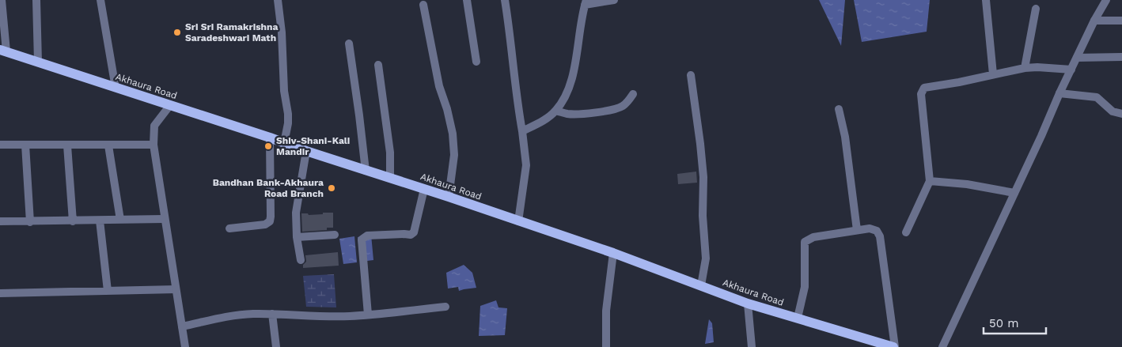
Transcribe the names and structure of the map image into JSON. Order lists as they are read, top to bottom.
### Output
{
  "streets": {
    "main road": ["Akhaura Road"]
  },
  "places": ["Sri Sri Ramakrishna Saradeshwari Math", "Shiv-Shani-Kali Mandir", "Bandhan Bank-Akhaura Road Branch"],
  "scale_bar": "50 m"
}
